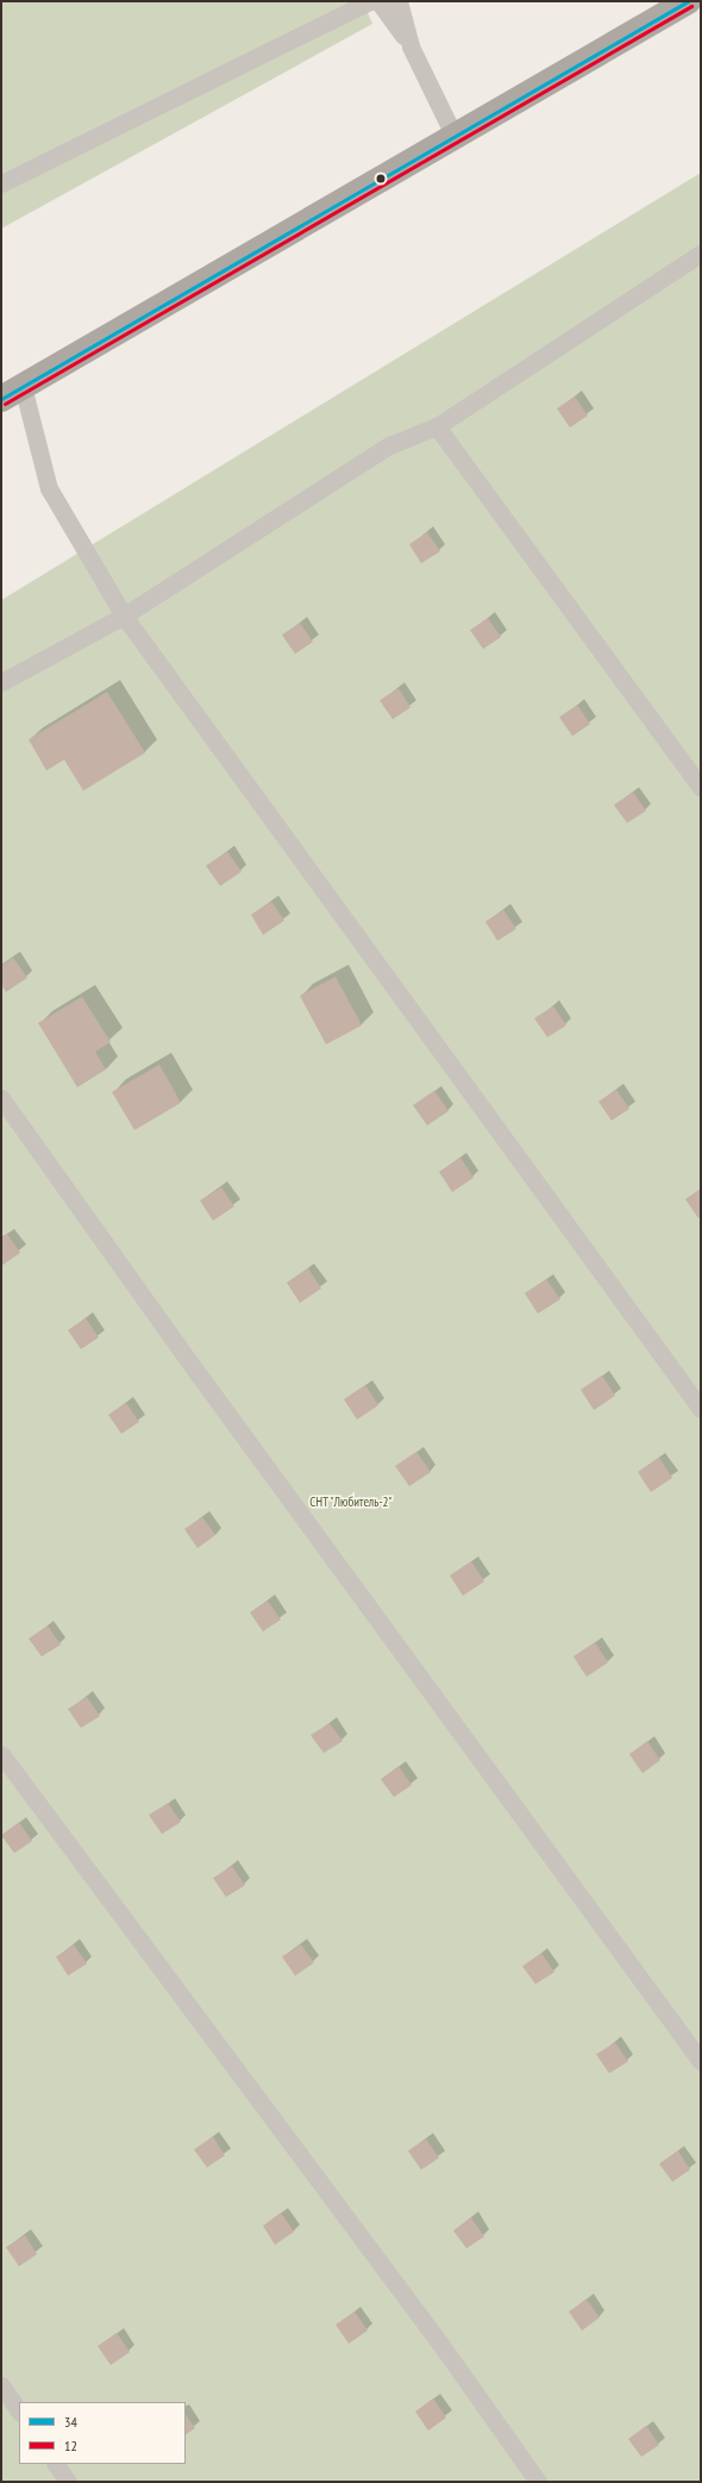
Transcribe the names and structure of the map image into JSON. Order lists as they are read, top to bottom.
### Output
{
  "parks": ["СНТ \"Любитель-2\""],
  "lines": ["transit line 34", "transit line 12"],
  "legend": ["34", "12"]
}
